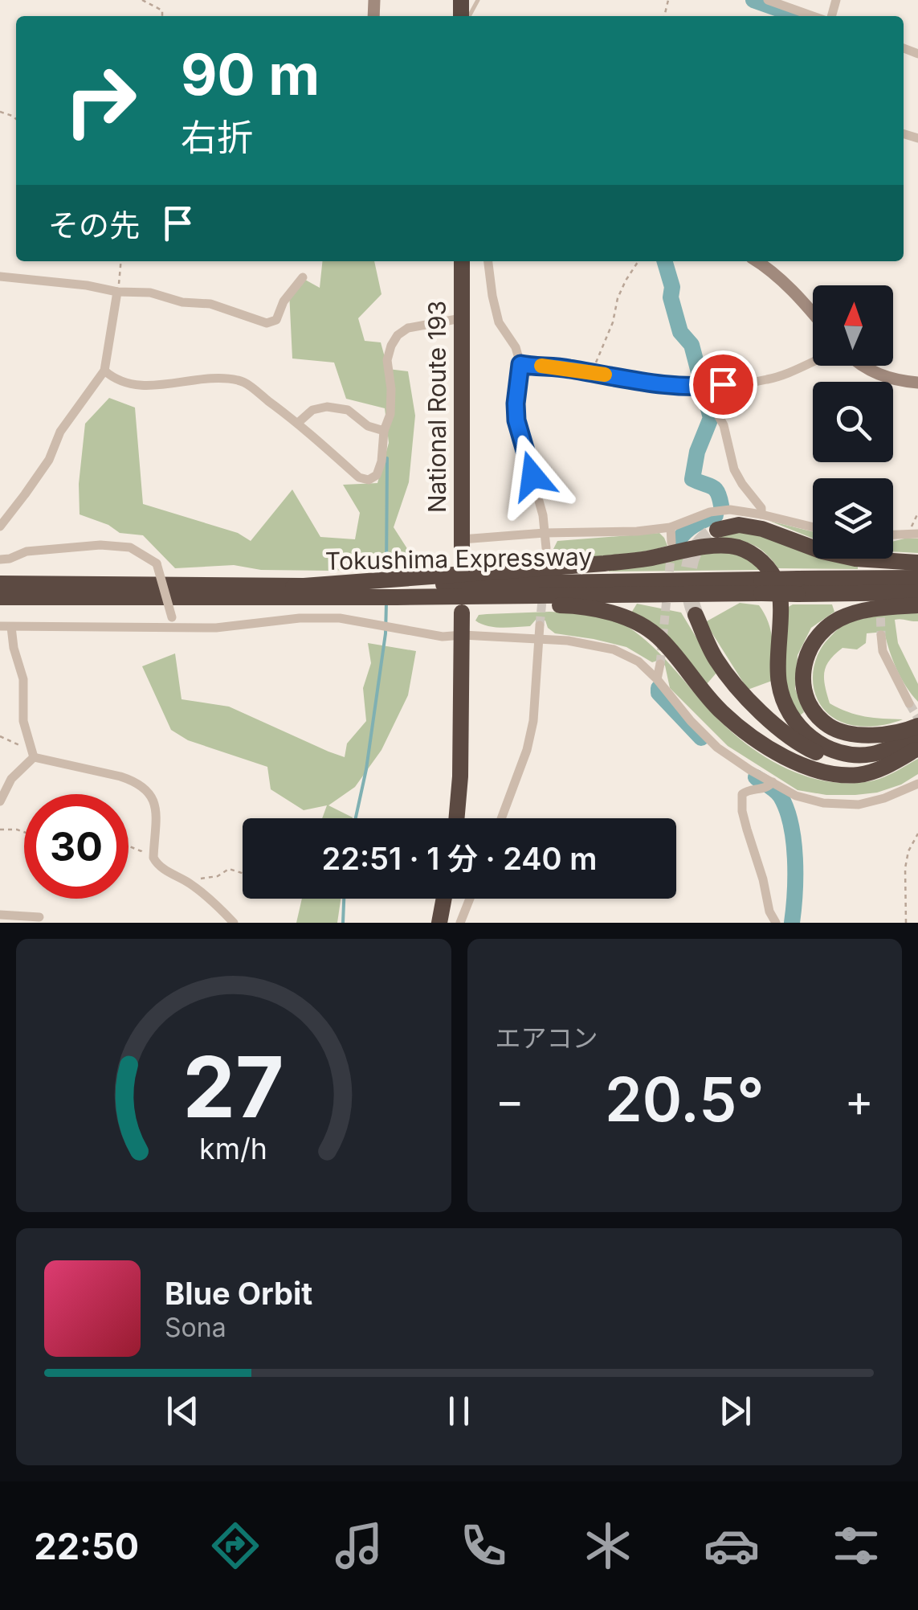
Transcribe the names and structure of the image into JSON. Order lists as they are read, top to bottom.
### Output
{
  "streets": {
    "highway": ["National Route 193", "Tokushima Expressway"]
  },
  "north": "top",
  "page": {
    "turn": ["90 m", "右折"],
    "then": "その先",
    "limit": "30",
    "trip": "22:51 · 1 分 · 240 m",
    "tile": "エアコン",
    "heat": ["−", "20.5°", "+"],
    "song": ["Blue Orbit", "Sona"],
    "tabs": "22:50",
    "gauge": ["27", "km/h"]
  }
}
